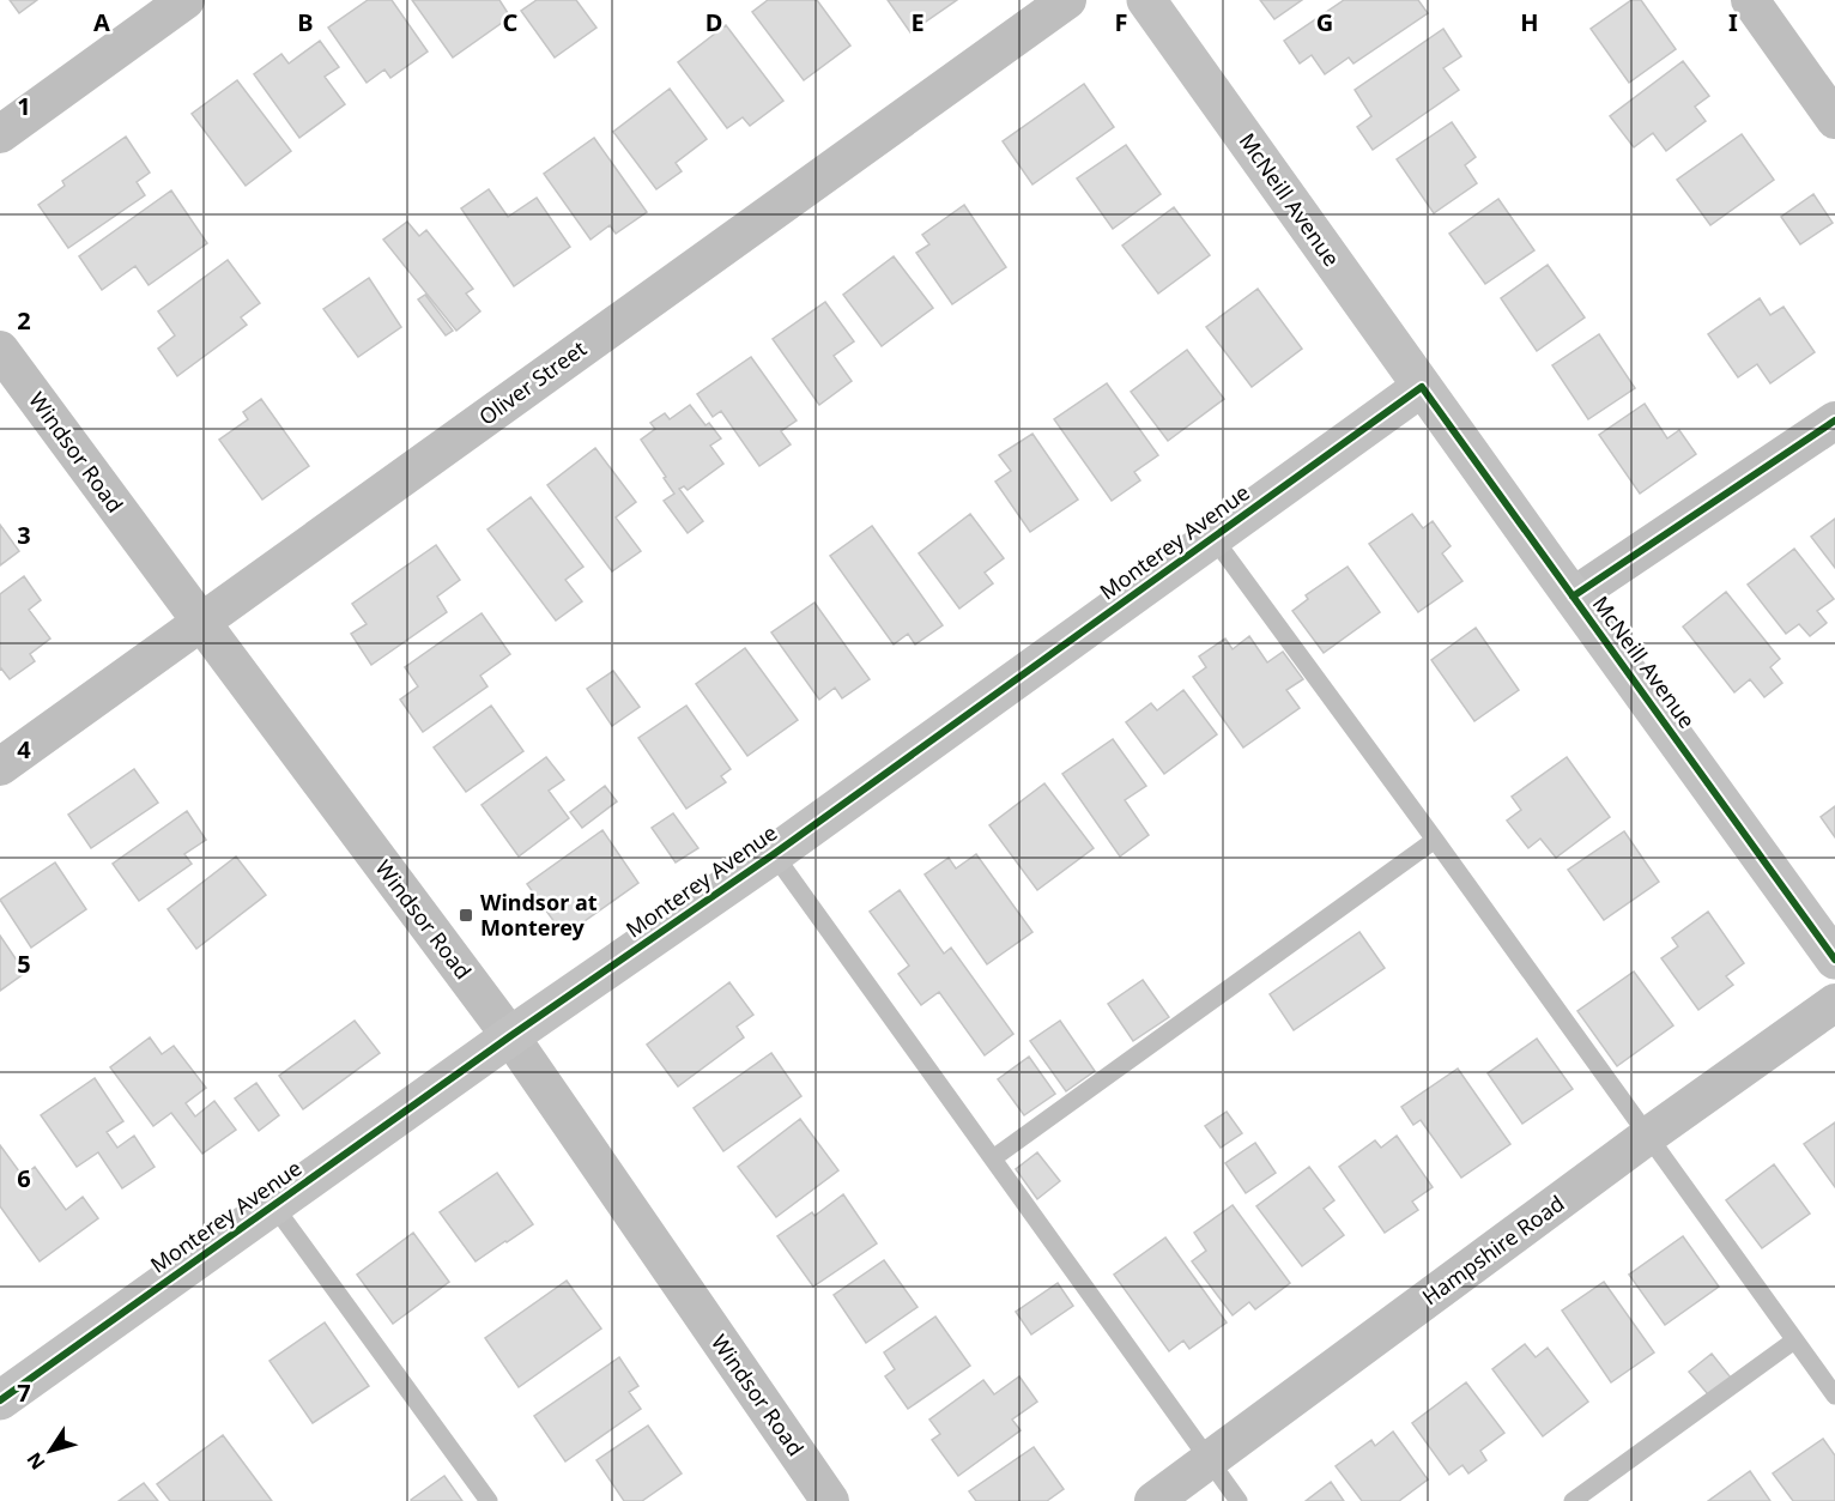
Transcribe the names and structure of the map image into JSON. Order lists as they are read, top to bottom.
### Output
{
  "streets": {
    "street": [
      "McNeill Avenue",
      "Oliver Street",
      "Windsor Road",
      "Monterey Avenue",
      "Hampshire Road"
    ]
  },
  "crossings": [
    ["McNeill Avenue", "Monterey Avenue"],
    ["Oliver Street", "Windsor Road"],
    ["Windsor Road", "Monterey Avenue"]
  ],
  "places": {
    "transit": ["Windsor at Monterey"]
  },
  "north": "bottom left",
  "grid": {
    "columns": [
      "A",
      "B",
      "C",
      "D",
      "E",
      "F",
      "G",
      "H",
      "I"
    ],
    "rows": [
      "1",
      "2",
      "3",
      "4",
      "5",
      "6",
      "7"
    ]
  }
}
